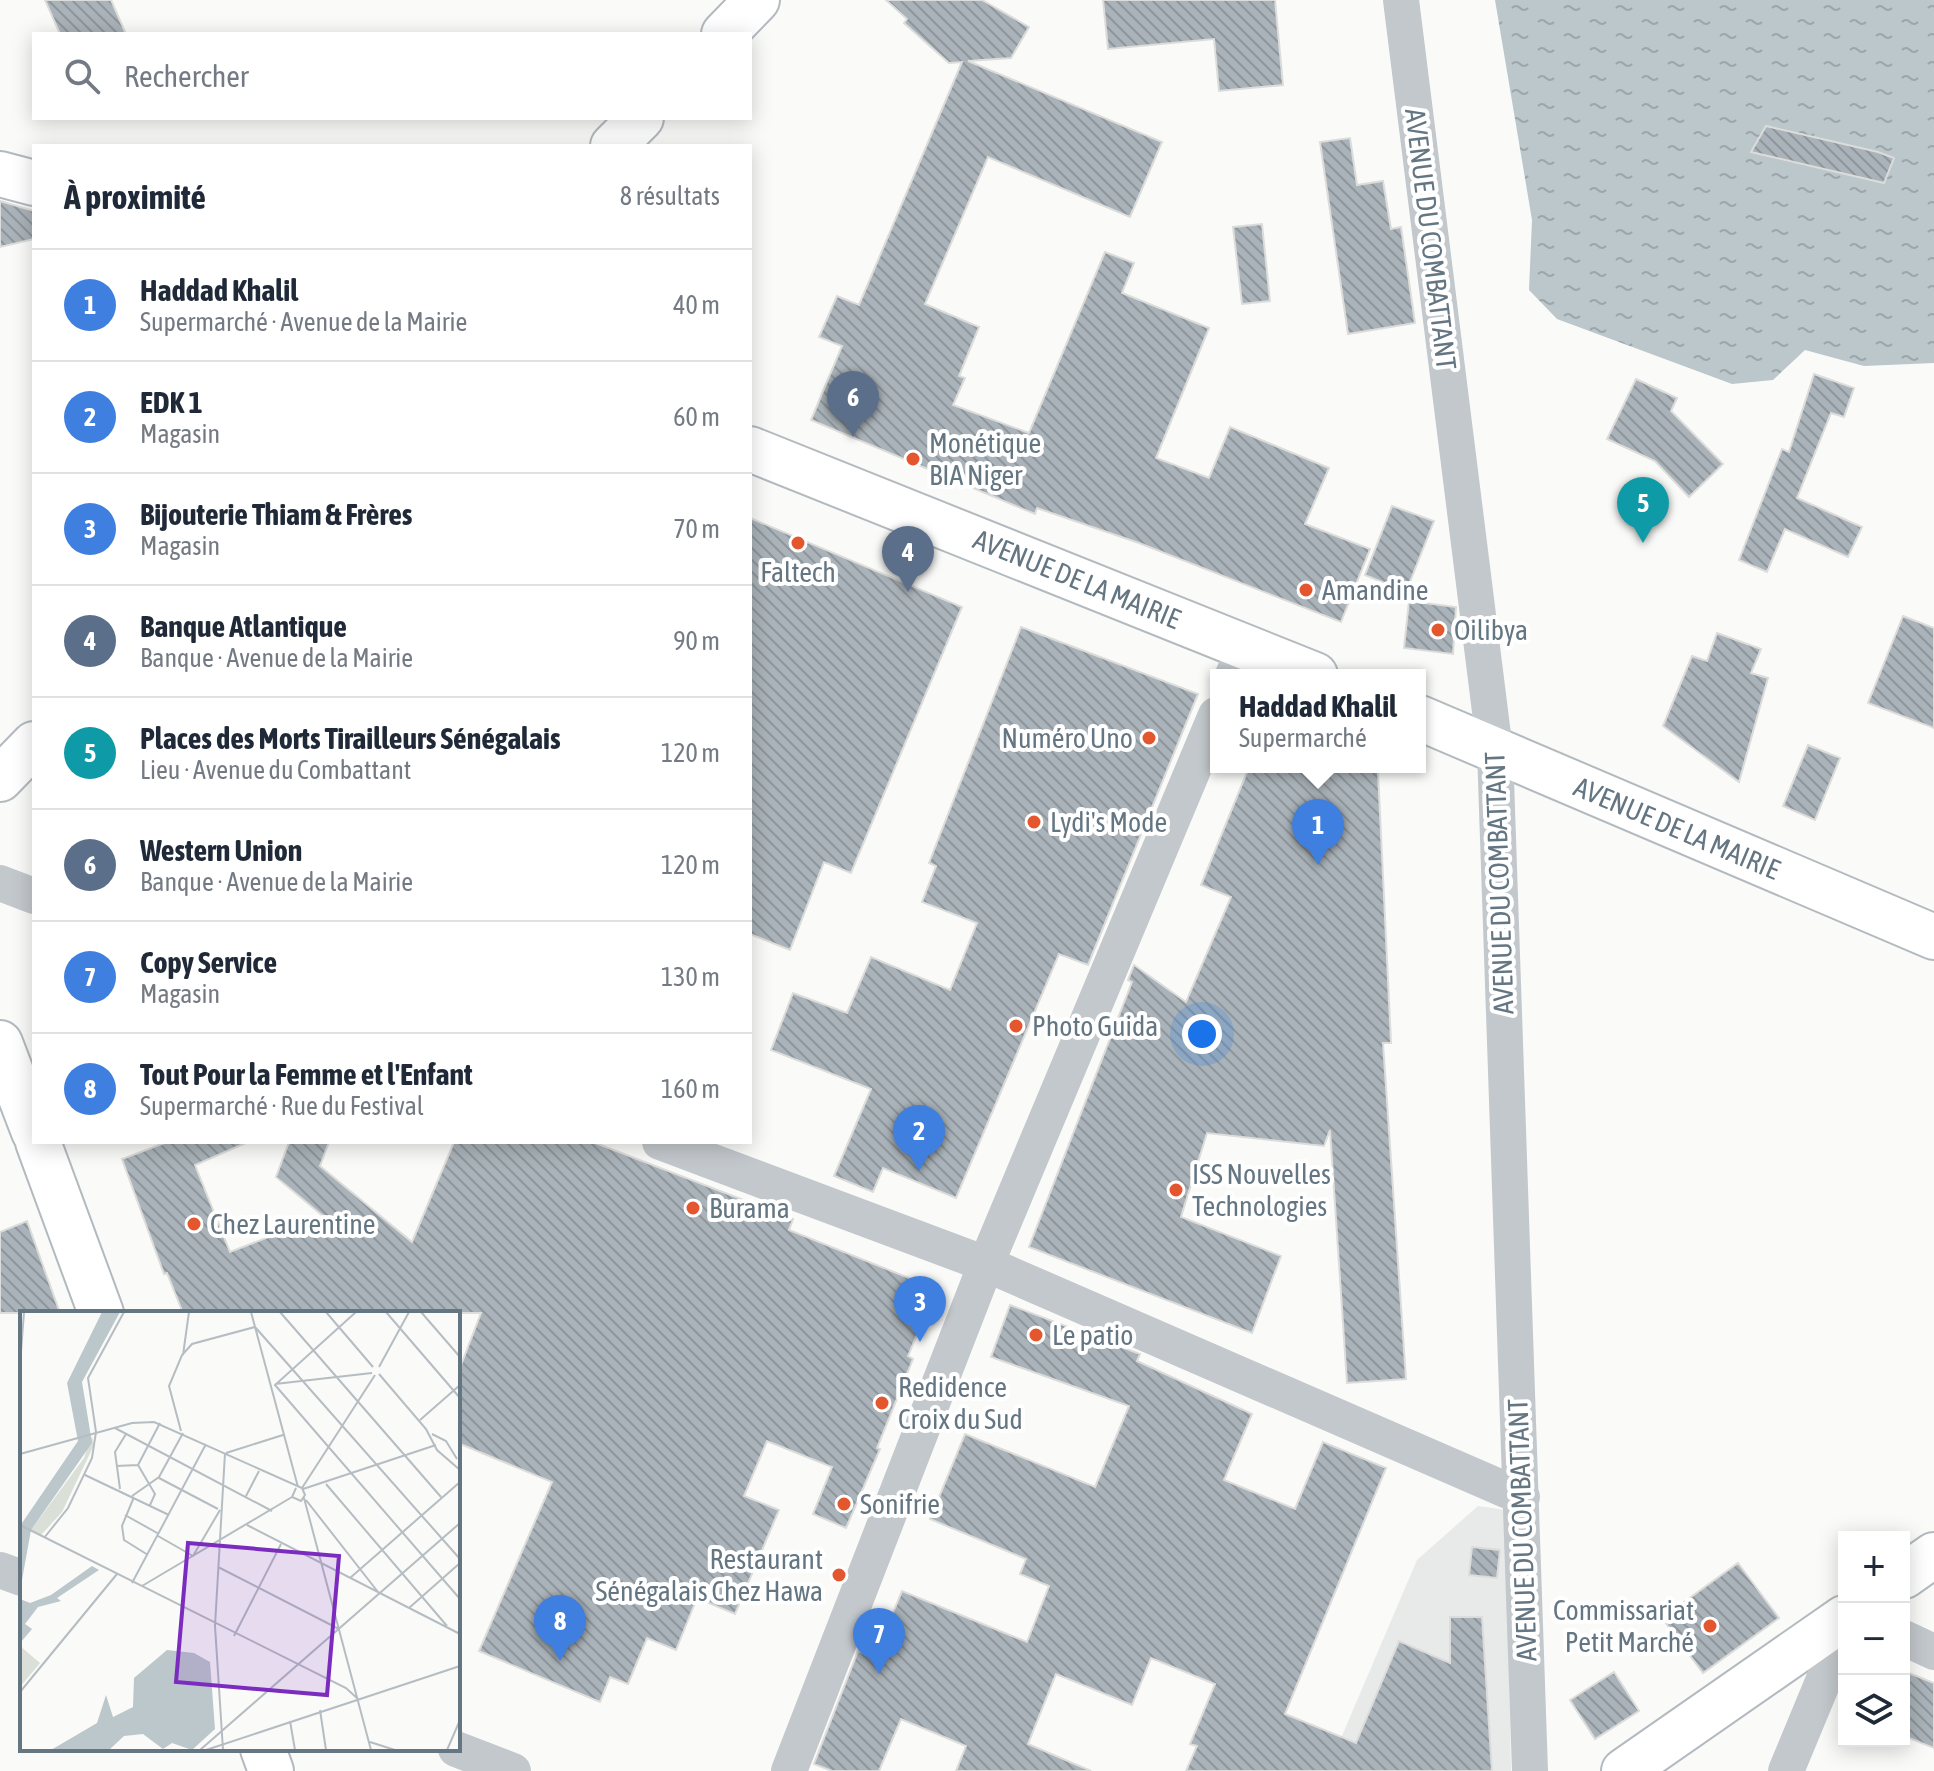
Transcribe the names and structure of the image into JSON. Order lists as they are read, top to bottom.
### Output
{
  "streets": {
    "street": ["AVENUE DU COMBATTANT", "AVENUE DE LA MAIRIE"]
  },
  "crossings": [
    ["AVENUE DU COMBATTANT", "AVENUE DE LA MAIRIE"]
  ],
  "places": [
    "Monétique BIA Niger",
    "Faltech",
    "Amandine",
    "Oilibya",
    "Numéro Uno",
    "Lydi's Mode",
    "Photo Guida",
    "ISS Nouvelles Technologies",
    "Burama",
    "Chez Laurentine",
    "Le patio",
    "Redidence Croix du Sud",
    "Sonifrie",
    "Restaurant Sénégalais Chez Hawa",
    "Commissariat Petit Marché"
  ],
  "page": {
    "search": "Rechercher",
    "heading": ["À proximité", "8 résultats"],
    "list": [
      {
        "mark": "1",
        "name": "Haddad Khalil",
        "note": "Supermarché · Avenue de la Mairie",
        "value": "40 m"
      },
      {
        "mark": "2",
        "name": "EDK 1",
        "note": "Magasin",
        "value": "60 m"
      },
      {
        "mark": "3",
        "name": "Bijouterie Thiam & Frères",
        "note": "Magasin",
        "value": "70 m"
      },
      {
        "mark": "4",
        "name": "Banque Atlantique",
        "note": "Banque · Avenue de la Mairie",
        "value": "90 m"
      },
      {
        "mark": "5",
        "name": "Places des Morts Tirailleurs Sénégalais",
        "note": "Lieu · Avenue du Combattant",
        "value": "120 m"
      },
      {
        "mark": "6",
        "name": "Western Union",
        "note": "Banque · Avenue de la Mairie",
        "value": "120 m"
      },
      {
        "mark": "7",
        "name": "Copy Service",
        "note": "Magasin",
        "value": "130 m"
      },
      {
        "mark": "8",
        "name": "Tout Pour la Femme et l'Enfant",
        "note": "Supermarché · Rue du Festival",
        "value": "160 m"
      }
    ],
    "pins": [
      "6",
      "5",
      "4",
      "1",
      "2",
      "3",
      "8",
      "7"
    ],
    "popup": ["Haddad Khalil", "Supermarché"],
    "map_buttons": ["+", "−"]
  }
}
